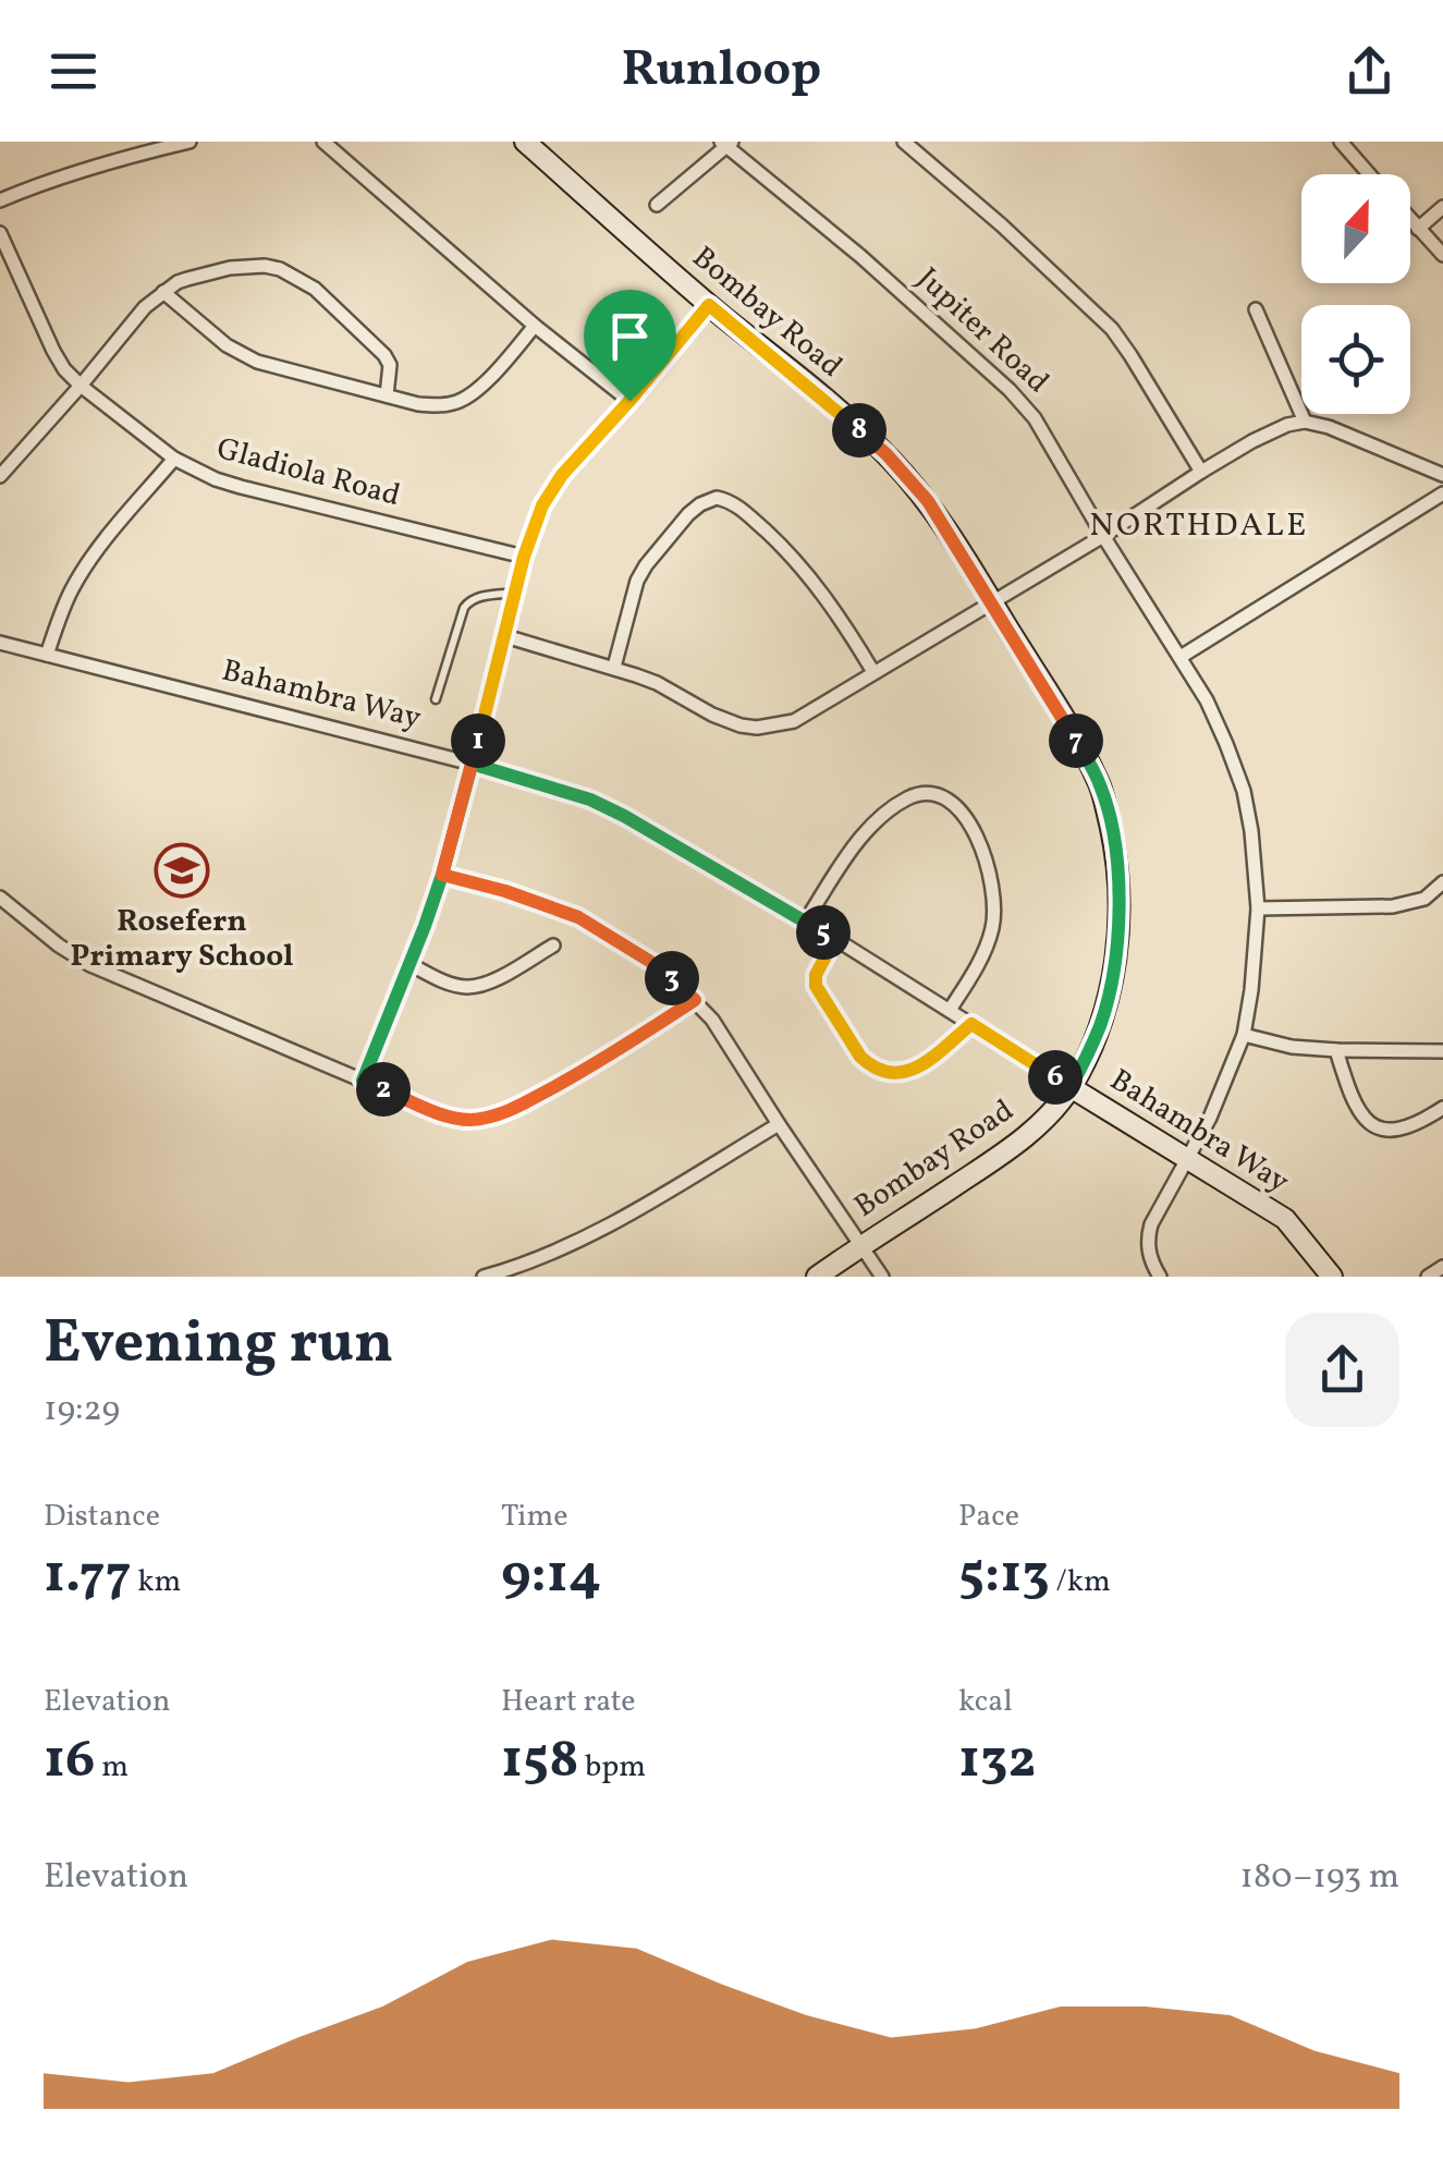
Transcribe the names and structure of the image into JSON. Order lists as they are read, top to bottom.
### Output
{
  "streets": {
    "street": [
      "Bombay Road",
      "Jupiter Road",
      "Gladiola Road",
      "Bahambra Way"
    ]
  },
  "crossings": [
    ["Bombay Road", "Bahambra Way"],
    ["Jupiter Road", "Bahambra Way"]
  ],
  "districts": ["NORTHDALE"],
  "places": {
    "school or university": ["Rosefern Primary School"]
  },
  "north": "top",
  "page": {
    "header": "Runloop",
    "pins": [
      "8",
      "1",
      "7",
      "5",
      "3",
      "6",
      "2"
    ],
    "heading": ["Evening run", "19:29"],
    "stats": [
      ["Distance", "1.77 km"],
      ["Time", "9:14"],
      ["Pace", "5:13 /km"],
      ["Elevation", "16 m"],
      ["Heart rate", "158 bpm"],
      ["kcal", "132"]
    ],
    "chart": ["Elevation", "180–193 m"]
  }
}
